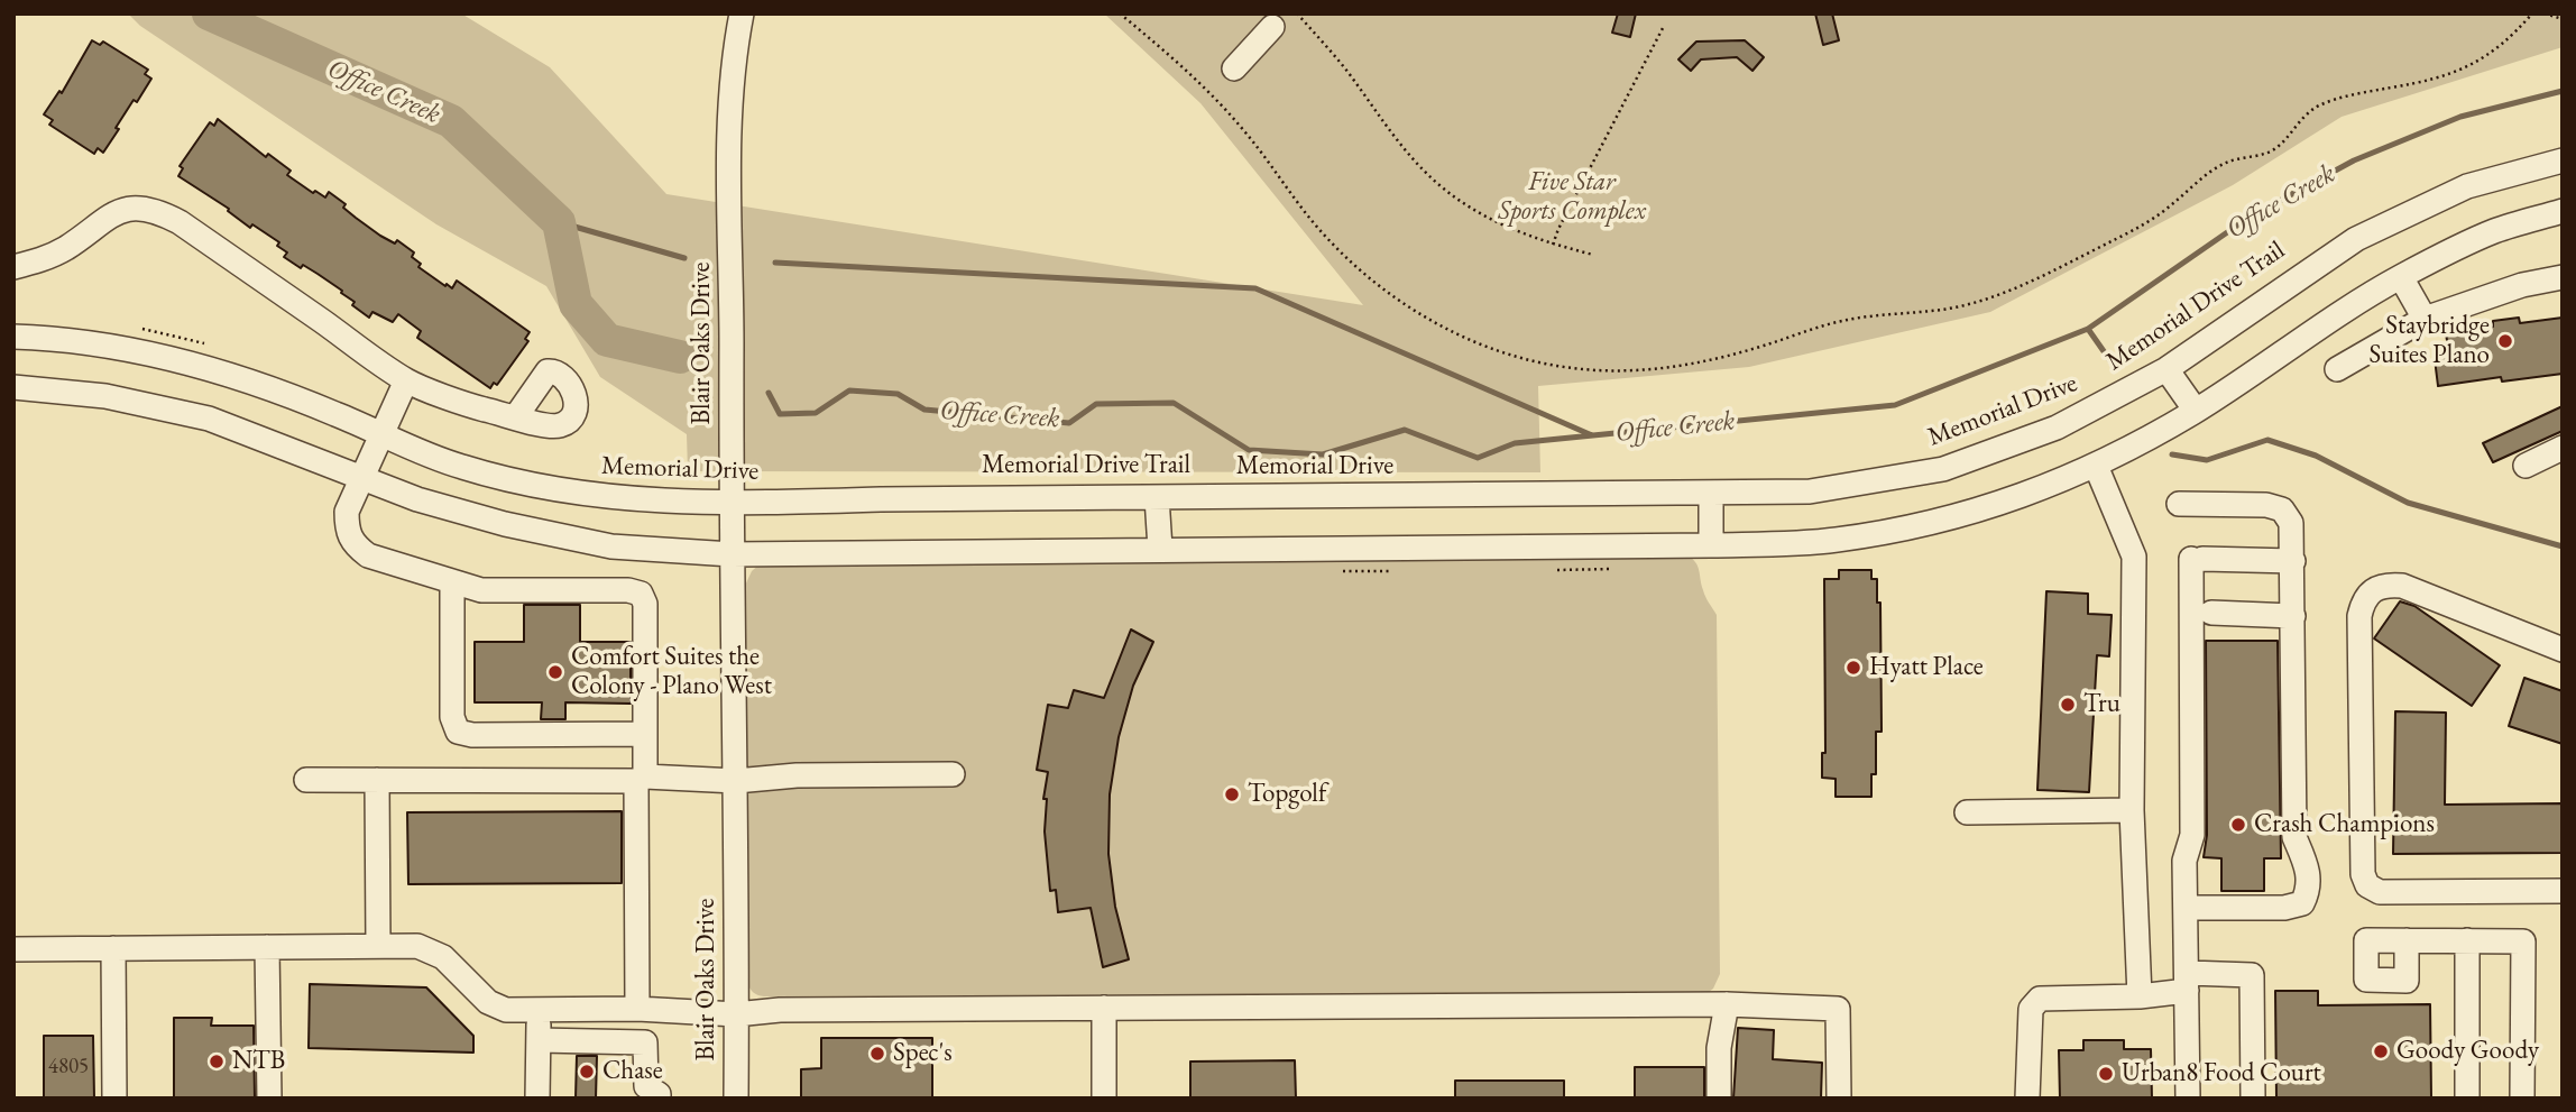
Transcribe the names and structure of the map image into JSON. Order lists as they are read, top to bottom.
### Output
{
  "streets": {
    "street": ["Blair Oaks Drive", "Memorial Drive"]
  },
  "crossings": [
    ["Blair Oaks Drive", "Memorial Drive"]
  ],
  "water": ["Office Creek"],
  "parks": ["Five Star Sports Complex"],
  "places": [
    "Staybridge Suites Plano",
    "Hyatt Place",
    "Comfort Suites the Colony - Plano West",
    "Tru",
    "Topgolf",
    "Crash Champions",
    "Goody Goody",
    "Spec's",
    "NTB",
    "Chase",
    "Urban8 Food Court"
  ],
  "house_numbers": ["4805"]
}
